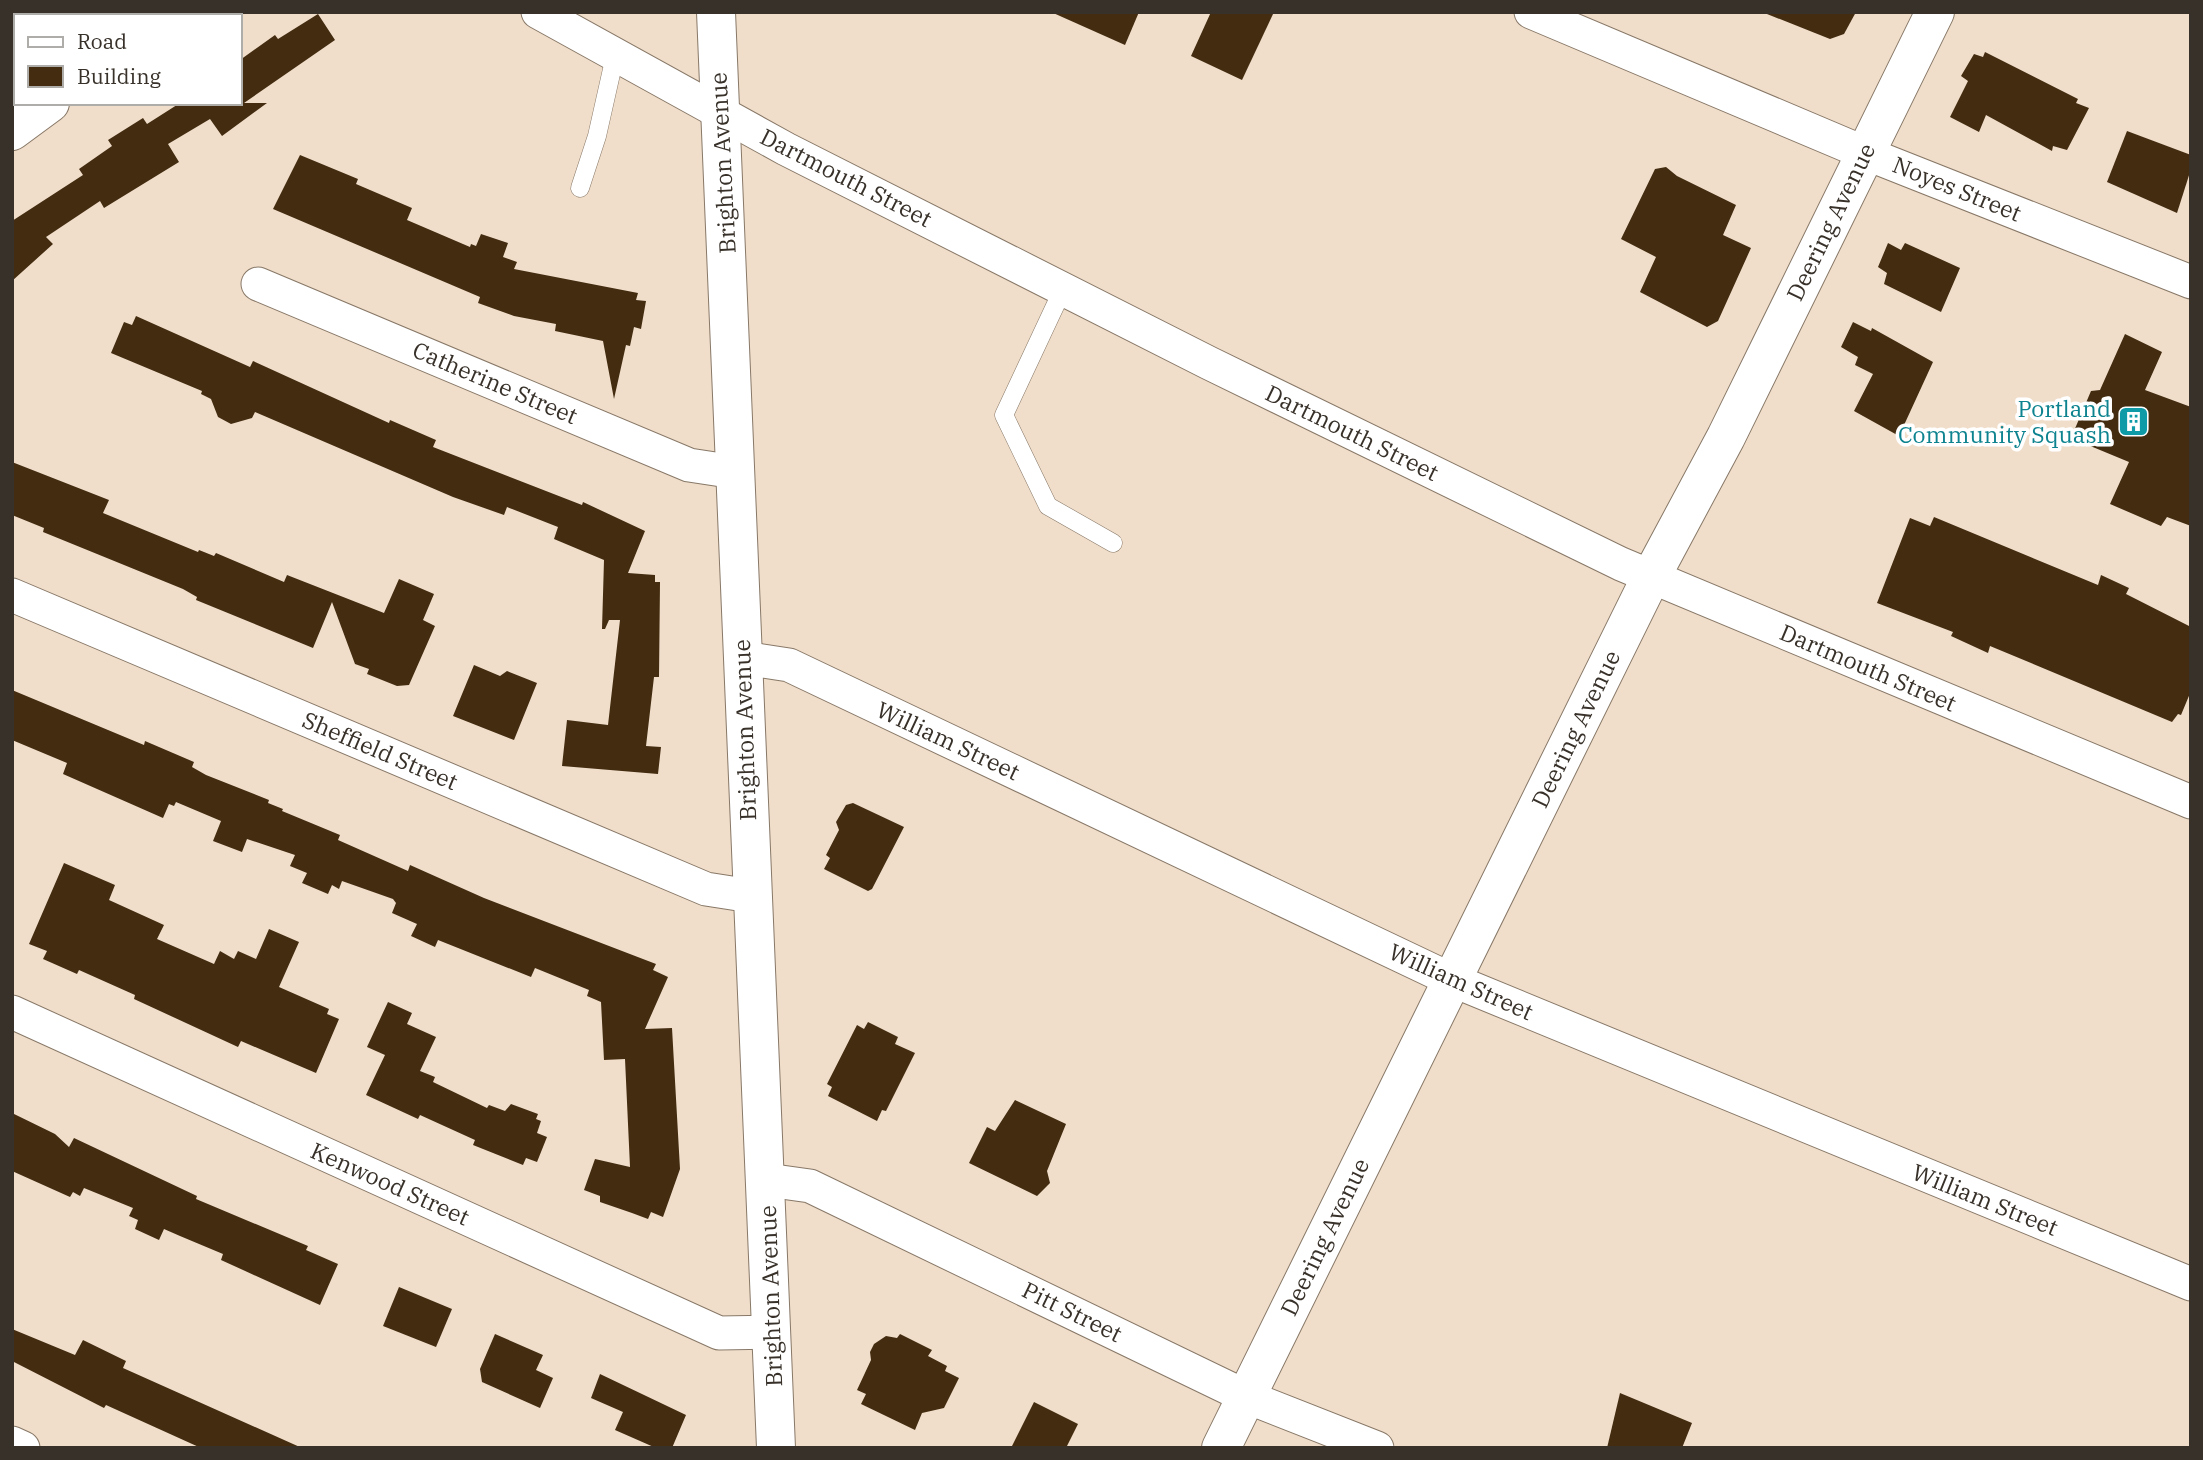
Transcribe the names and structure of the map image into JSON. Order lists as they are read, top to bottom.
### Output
{
  "streets": {
    "main road": ["Brighton Avenue", "Deering Avenue"],
    "street": [
      "Dartmouth Street",
      "Noyes Street",
      "Catherine Street",
      "William Street",
      "Sheffield Street",
      "Kenwood Street",
      "Pitt Street"
    ]
  },
  "crossings": [
    ["Brighton Avenue", "Dartmouth Street"],
    ["Brighton Avenue", "Catherine Street"],
    ["Brighton Avenue", "William Street"],
    ["Brighton Avenue", "Sheffield Street"],
    ["Brighton Avenue", "Kenwood Street"],
    ["Brighton Avenue", "Pitt Street"],
    ["Dartmouth Street", "Deering Avenue"],
    ["Noyes Street", "Deering Avenue"],
    ["Deering Avenue", "William Street"],
    ["Deering Avenue", "Pitt Street"]
  ],
  "places": {
    "building": ["Portland Community Squash"]
  },
  "legend": ["Road", "Building"]
}
